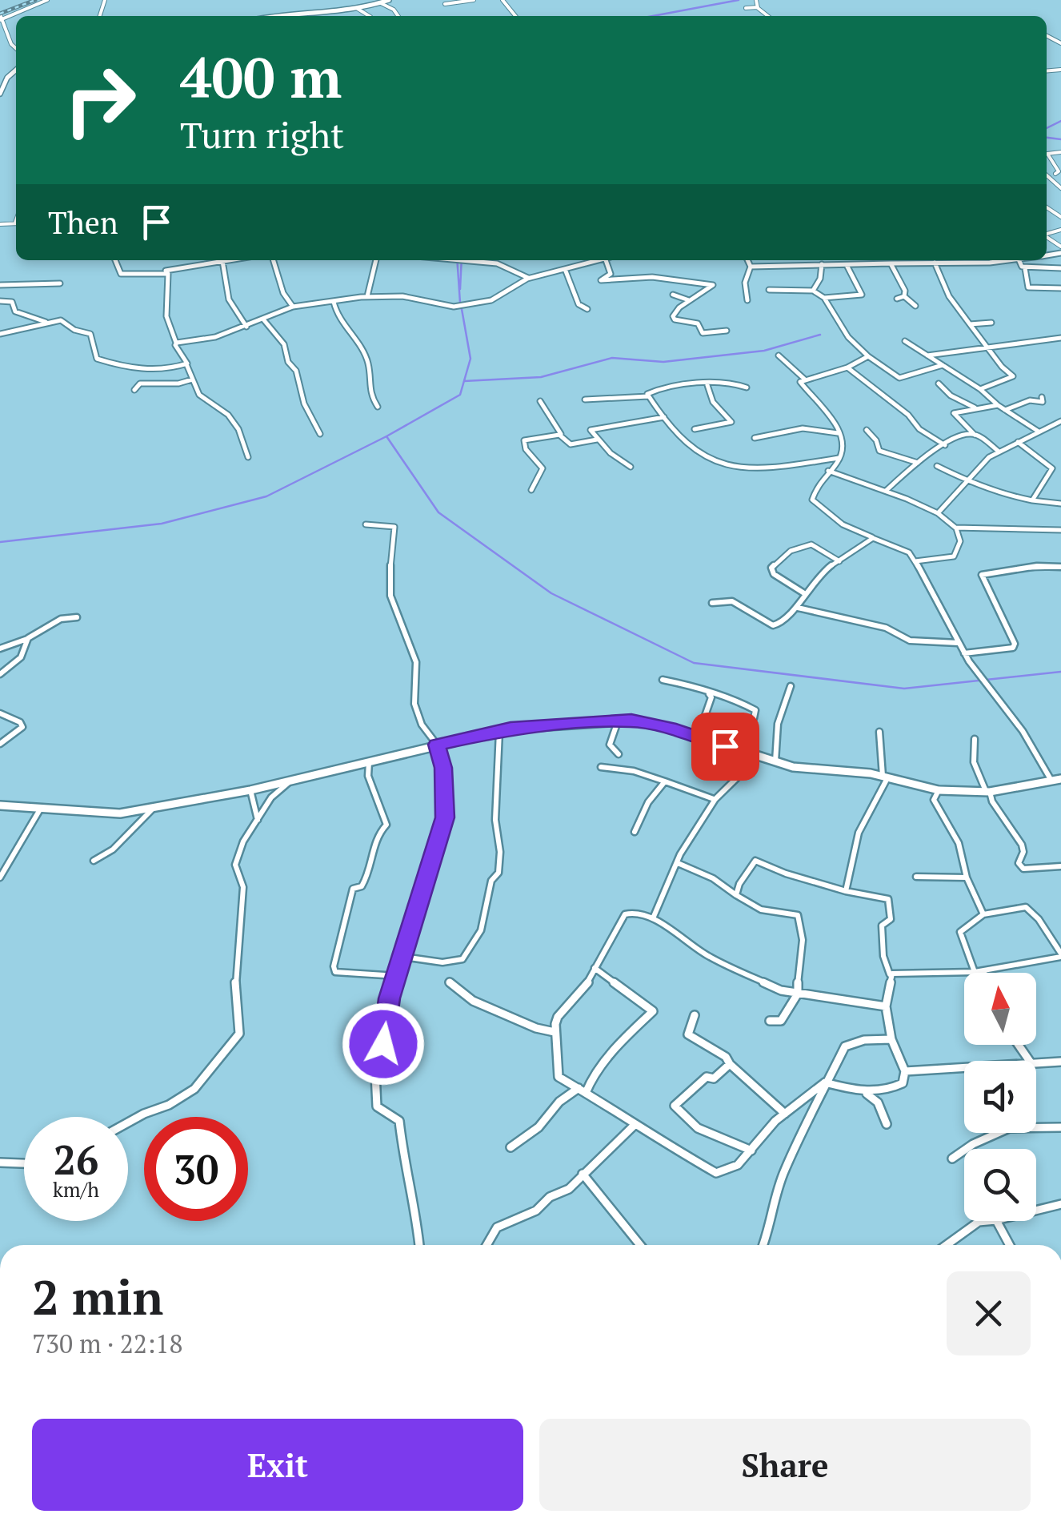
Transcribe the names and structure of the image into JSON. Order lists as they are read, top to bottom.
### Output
{
  "north": "top",
  "page": {
    "turn": ["400 m", "Turn right"],
    "then": "Then",
    "speed": "26 km/h",
    "limit": "30",
    "heading": ["2 min", "730 m · 22:18"],
    "buttons": ["Exit", "Share"]
  }
}
